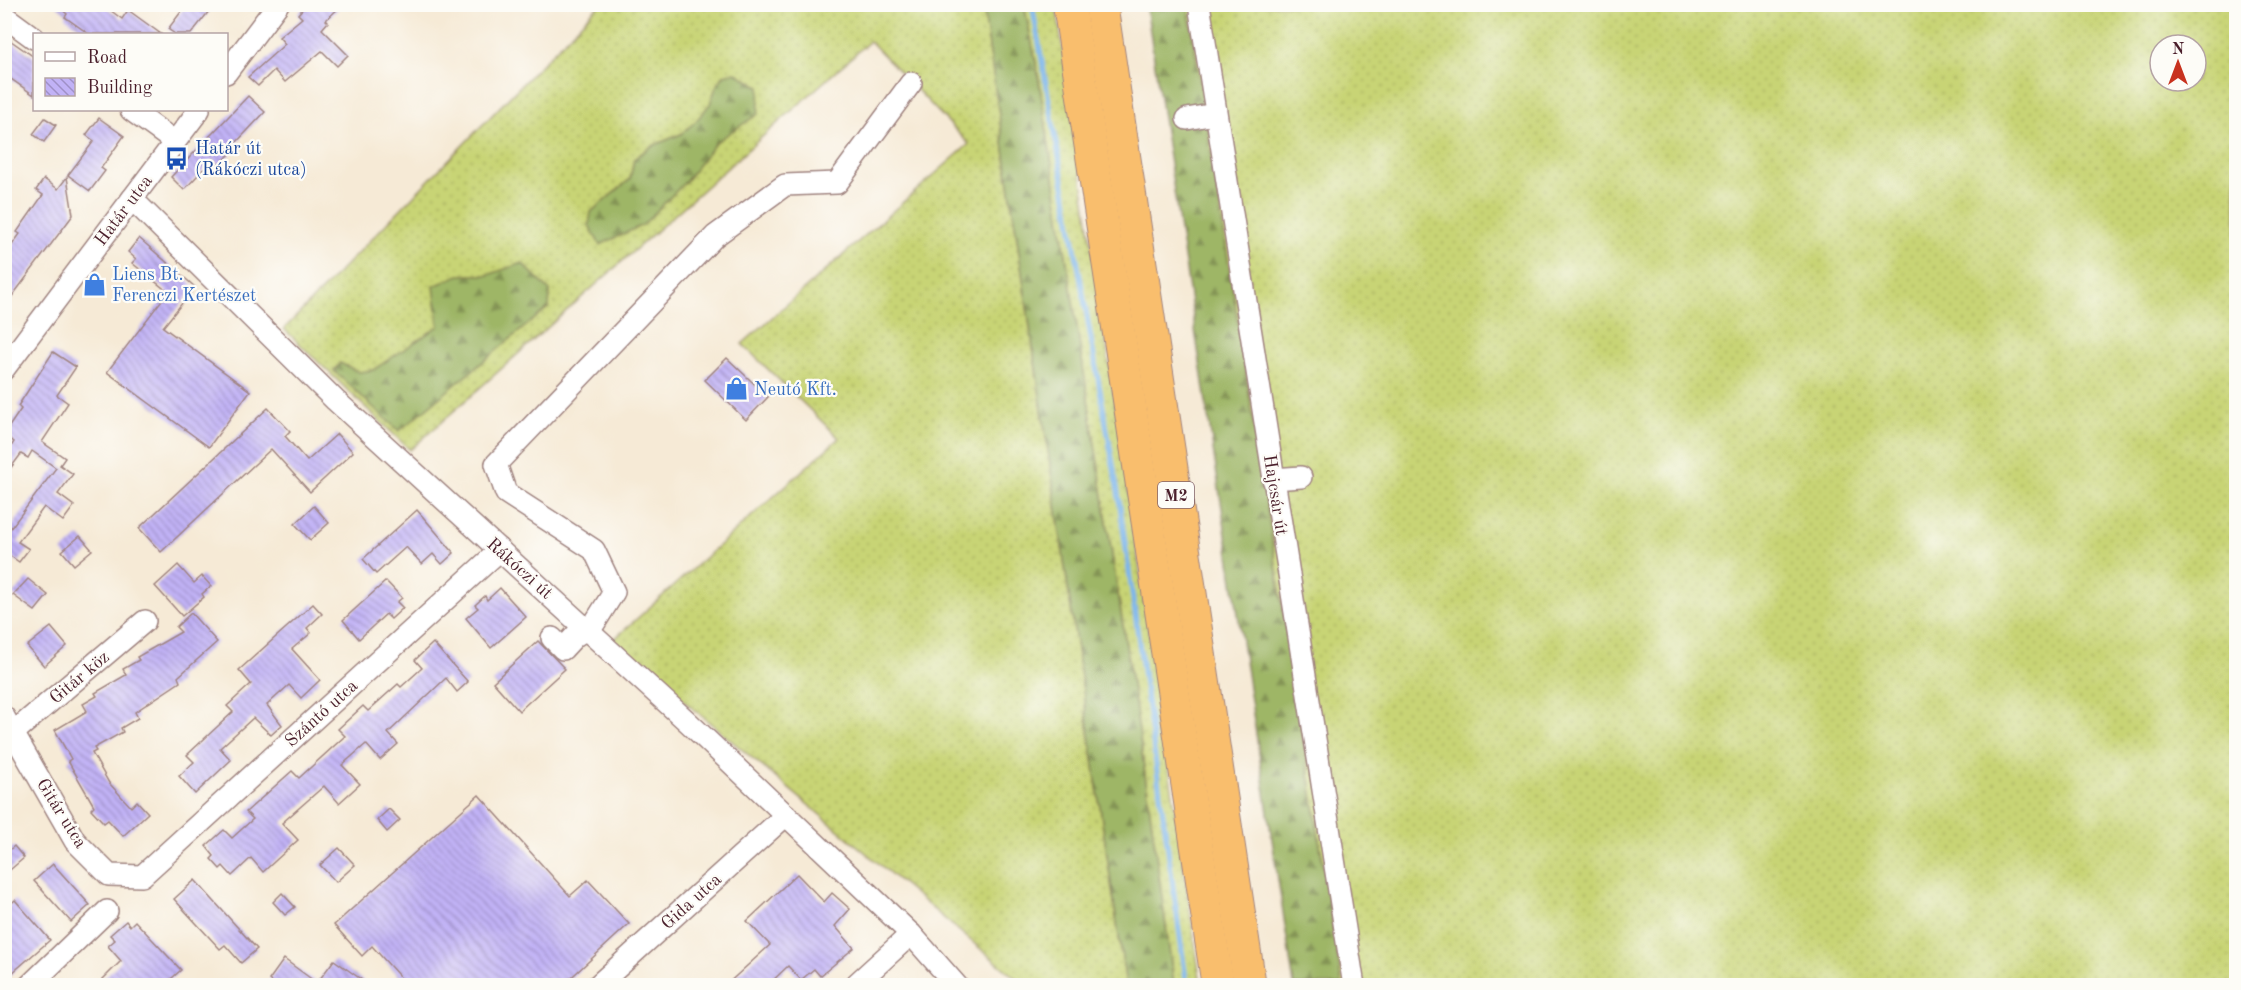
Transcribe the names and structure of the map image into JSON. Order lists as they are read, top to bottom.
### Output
{
  "streets": {
    "highway": ["M2"],
    "street": [
      "Határ utca",
      "Hajcsár út",
      "Rákóczi út",
      "Gitár köz",
      "Szántó utca",
      "Gitár utca",
      "Gida utca"
    ]
  },
  "crossings": [
    ["Határ utca", "Rákóczi út"],
    ["Rákóczi út", "Szántó utca"],
    ["Rákóczi út", "Gida utca"],
    ["Gitár köz", "Gitár utca"],
    ["Szántó utca", "Gitár utca"]
  ],
  "places": {
    "bus stop": ["Határ út (Rákóczi utca)"],
    "shop": ["Liens Bt. Ferenczi Kertészet", "Neutó Kft."]
  },
  "legend": ["Road", "Building"],
  "north": "top"
}
